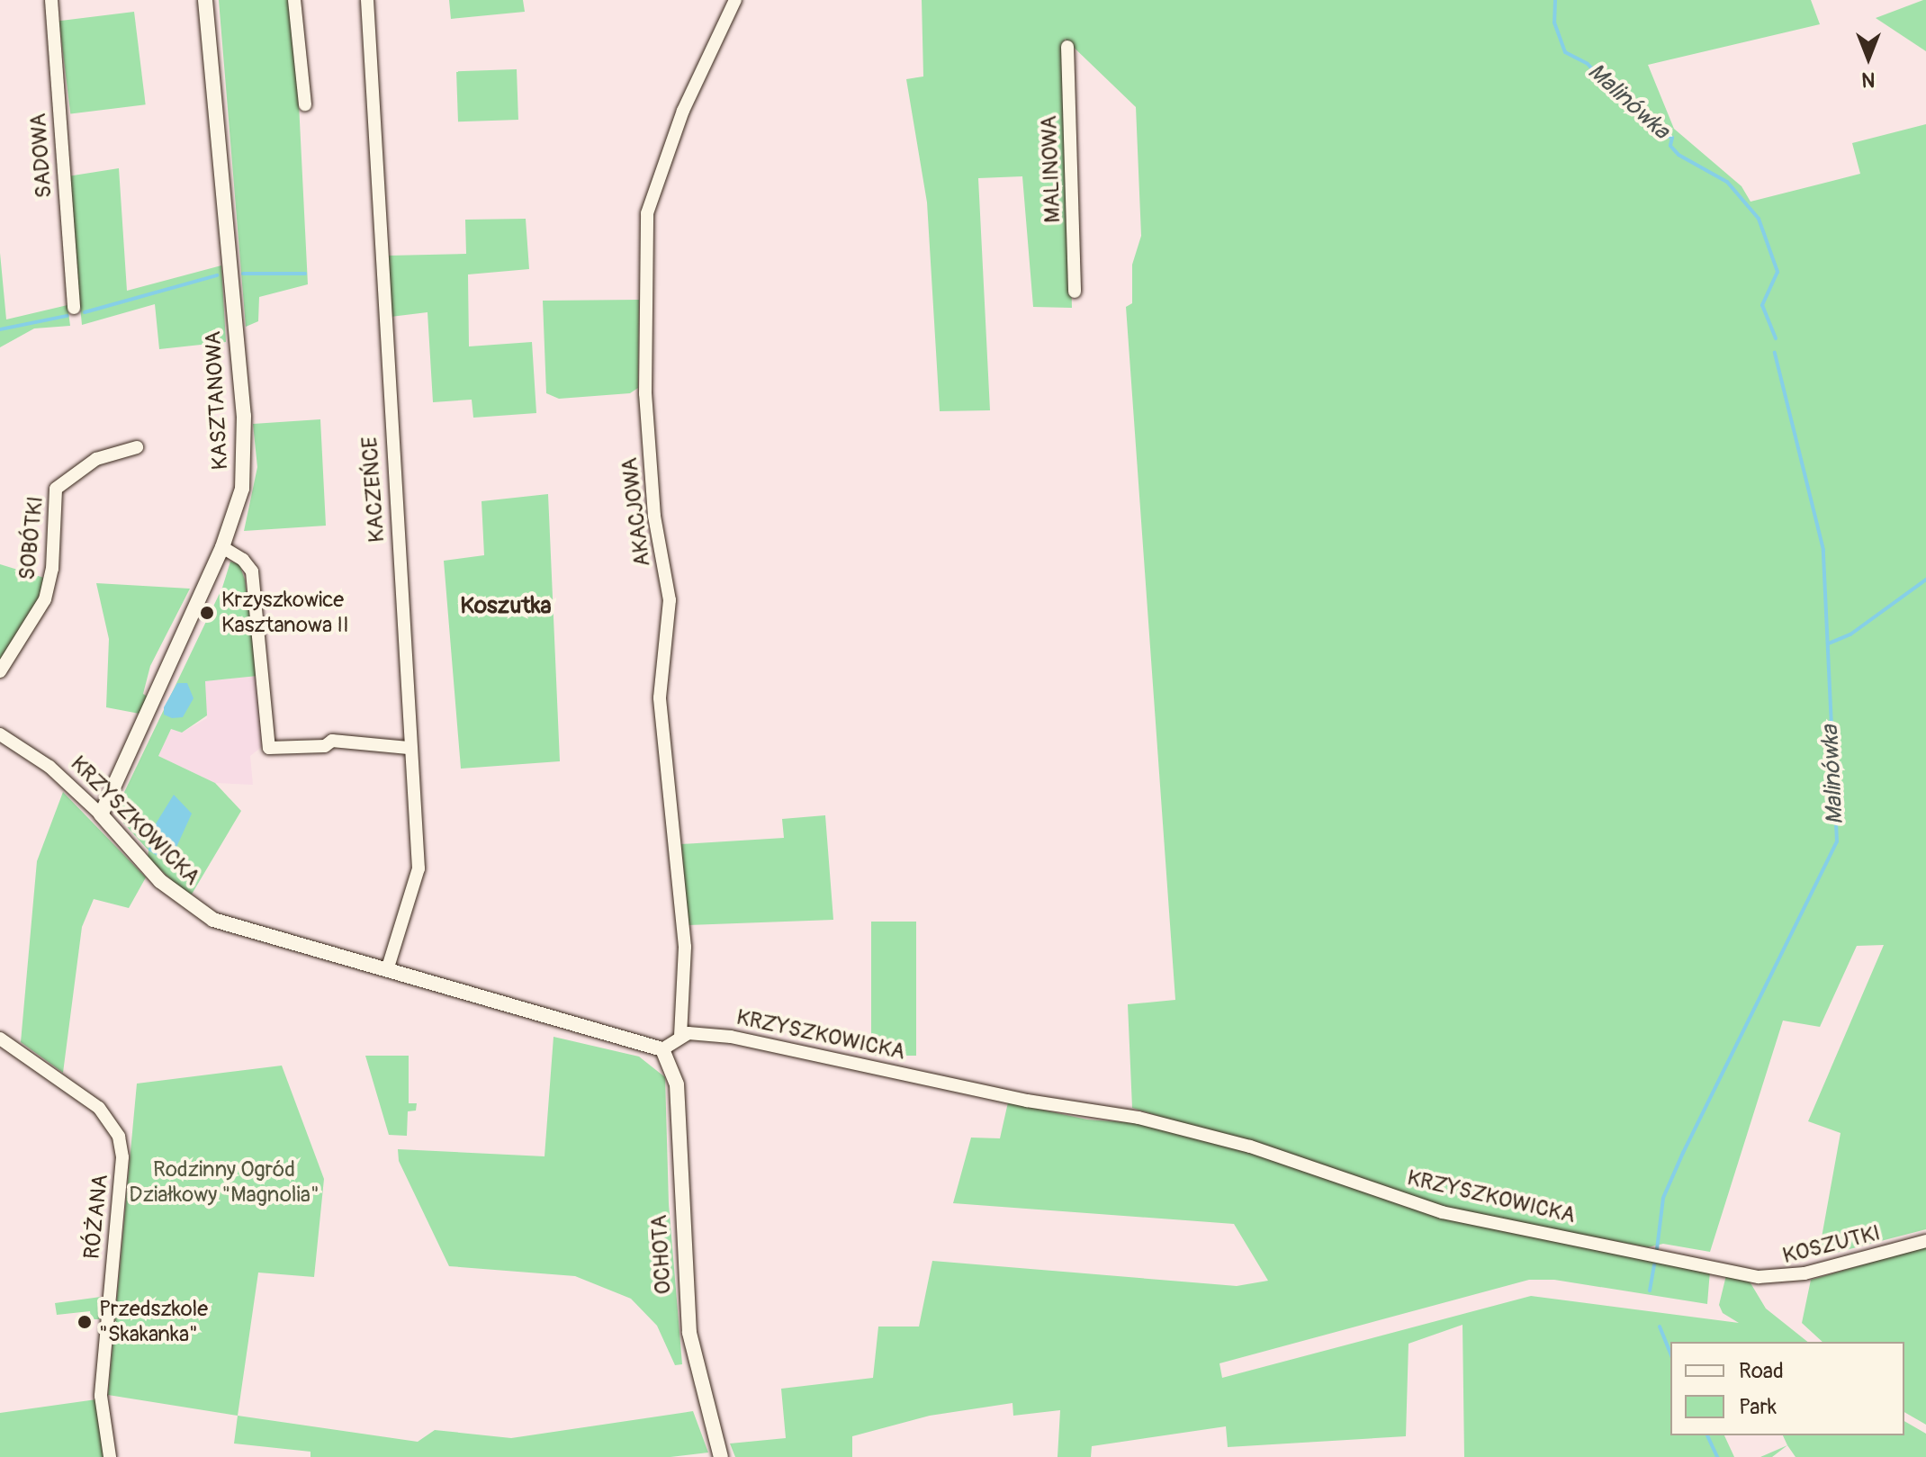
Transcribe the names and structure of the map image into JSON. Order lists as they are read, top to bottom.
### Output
{
  "streets": {
    "street": [
      "SADOWA",
      "MALINOWA",
      "KASZTANOWA",
      "KACZEŃCE",
      "AKACJOWA",
      "SOBÓTKI",
      "KRZYSZKOWICKA",
      "RÓŻANA",
      "KOSZUTKI",
      "OCHOTA"
    ]
  },
  "crossings": [
    ["KASZTANOWA", "KRZYSZKOWICKA"],
    ["KACZEŃCE", "KRZYSZKOWICKA"],
    ["AKACJOWA", "KRZYSZKOWICKA"],
    ["KRZYSZKOWICKA", "KOSZUTKI"],
    ["KRZYSZKOWICKA", "OCHOTA"]
  ],
  "districts": ["Koszutka"],
  "water": ["Malinówka"],
  "parks": ["Rodzinny Ogród Działkowy \"Magnolia\""],
  "places": ["Krzyszkowice Kasztanowa II", "Przedszkole \"Skakanka\""],
  "legend": ["Road", "Park"],
  "north": "bottom"
}
